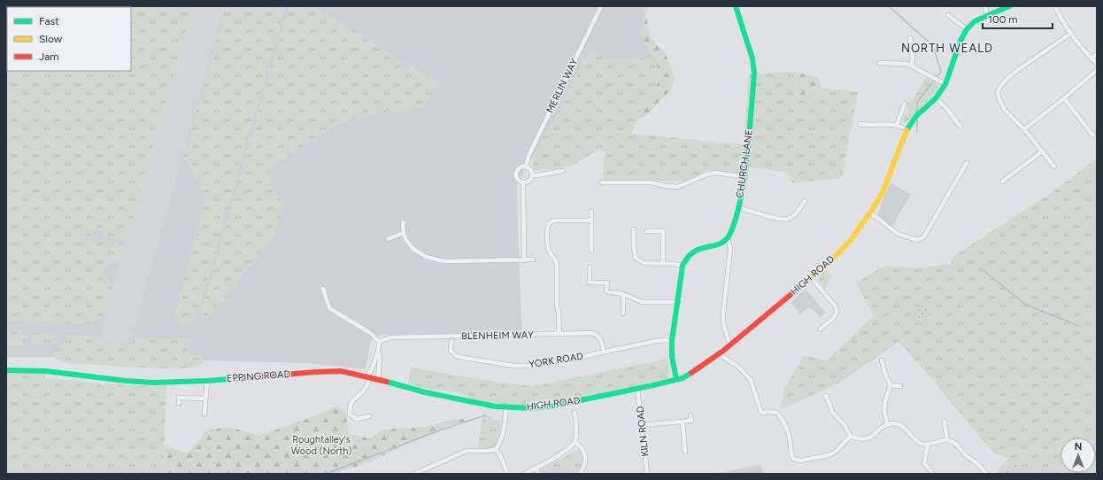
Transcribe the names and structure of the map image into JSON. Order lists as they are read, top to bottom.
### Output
{
  "streets": {
    "main road": ["CHURCH LANE", "HIGH ROAD", "EPPING ROAD"],
    "street": [
      "MERLIN WAY",
      "BLENHEIM WAY",
      "YORK ROAD",
      "KILN ROAD"
    ]
  },
  "crossings": [
    ["HIGH ROAD", "EPPING ROAD"],
    ["HIGH ROAD", "KILN ROAD"],
    ["BLENHEIM WAY", "YORK ROAD"]
  ],
  "districts": ["NORTH WEALD"],
  "parks": ["Roughtalley's Wood (North)"],
  "legend": ["Fast", "Slow", "Jam"],
  "scale_bar": "100 m",
  "north": "top"
}
